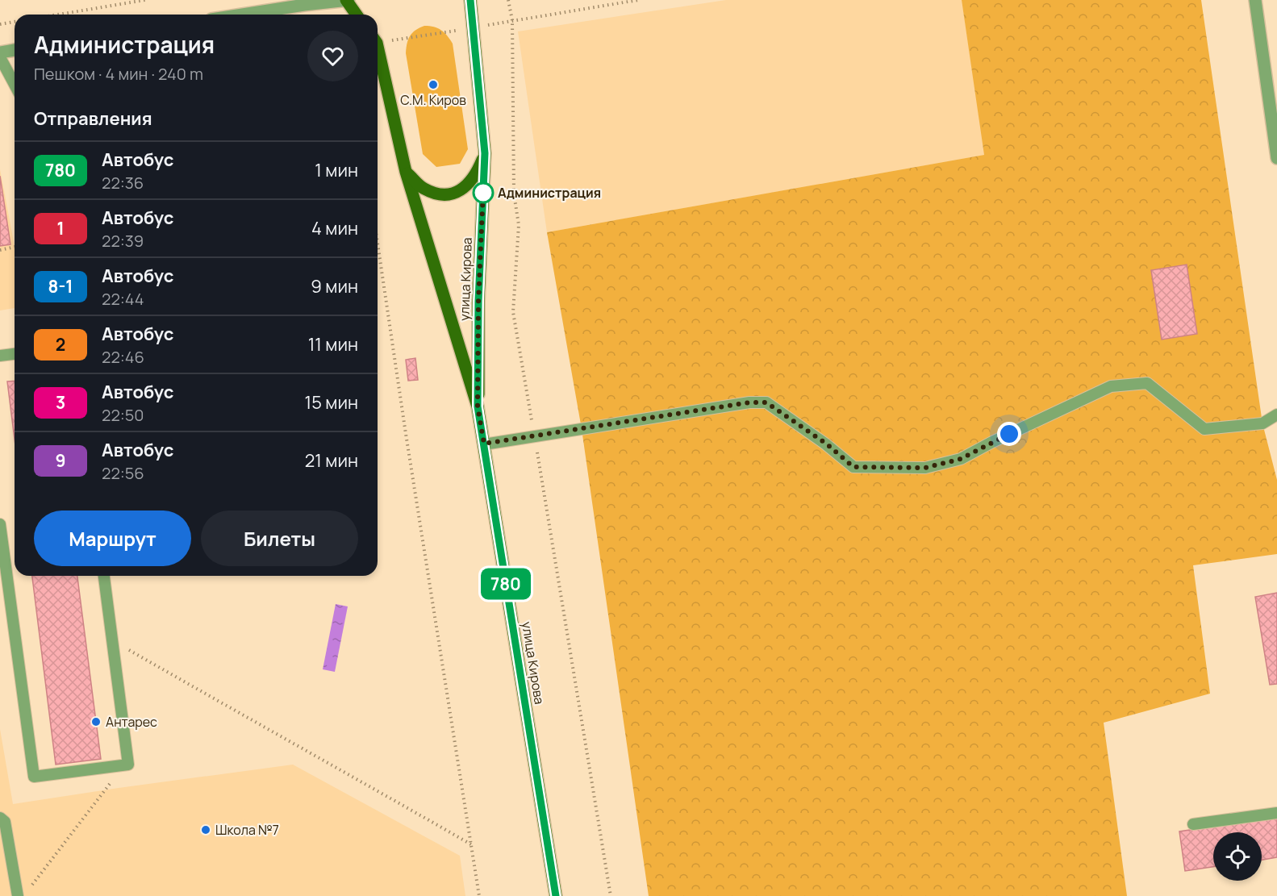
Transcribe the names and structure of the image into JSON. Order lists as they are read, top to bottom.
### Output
{
  "streets": {
    "main road": ["улица Кирова"]
  },
  "places": [
    "С.М. Киров",
    "Администрация",
    "Антарес",
    "Школа №7"
  ],
  "lines": ["bus line 780"],
  "page": {
    "on_map": "780",
    "heading": [
      ["Администрация", "Пешком · 4 мин · 240 m"],
      "Отправления"
    ],
    "list": [
      {
        "mark": "780",
        "name": "Автобус",
        "note": "22:36",
        "value": "1 мин"
      },
      {
        "mark": "1",
        "name": "Автобус",
        "note": "22:39",
        "value": "4 мин"
      },
      {
        "mark": "8-1",
        "name": "Автобус",
        "note": "22:44",
        "value": "9 мин"
      },
      {
        "mark": "2",
        "name": "Автобус",
        "note": "22:46",
        "value": "11 мин"
      },
      {
        "mark": "3",
        "name": "Автобус",
        "note": "22:50",
        "value": "15 мин"
      },
      {
        "mark": "9",
        "name": "Автобус",
        "note": "22:56",
        "value": "21 мин"
      }
    ],
    "buttons": ["Маршрут", "Билеты"]
  }
}
